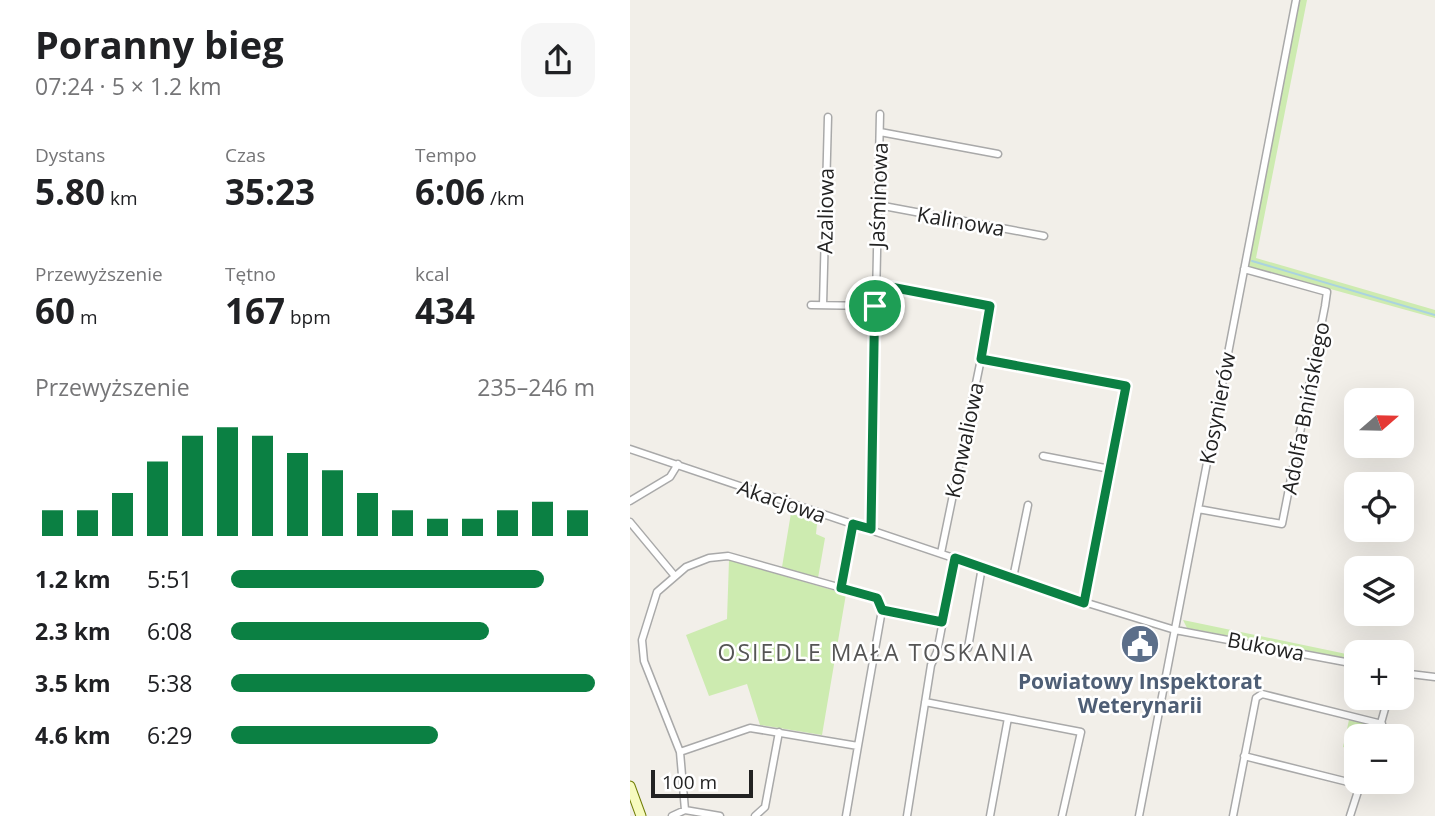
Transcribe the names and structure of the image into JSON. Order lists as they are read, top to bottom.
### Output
{
  "streets": {
    "street": [
      "Jaśminowa",
      "Azaliowa",
      "Kalinowa",
      "Kosynierów",
      "Adolfa Bnińskiego",
      "Konwaliowa",
      "Akacjowa",
      "Bukowa"
    ]
  },
  "crossings": [
    ["Jaśminowa", "Kalinowa"],
    ["Jaśminowa", "Akacjowa"],
    ["Kosynierów", "Adolfa Bnińskiego"],
    ["Kosynierów", "Akacjowa"],
    ["Kosynierów", "Bukowa"],
    ["Konwaliowa", "Akacjowa"],
    ["Akacjowa", "Bukowa"]
  ],
  "districts": ["OSIEDLE MAŁA TOSKANIA"],
  "places": {
    "public building": ["Powiatowy Inspektorat Weterynarii"]
  },
  "scale_bar": "100 m",
  "north": "right",
  "page": {
    "heading": ["Poranny bieg", "07:24 · 5 × 1.2 km"],
    "stats": [
      ["Dystans", "5.80 km"],
      ["Czas", "35:23"],
      ["Tempo", "6:06 /km"],
      ["Przewyższenie", "60 m"],
      ["Tętno", "167 bpm"],
      ["kcal", "434"]
    ],
    "chart": ["Przewyższenie", "235–246 m"],
    "map_buttons": ["+", "−"],
    "list": [
      {
        "name": "1.2 km",
        "note": "5:51"
      },
      {
        "name": "2.3 km",
        "note": "6:08"
      },
      {
        "name": "3.5 km",
        "note": "5:38"
      },
      {
        "name": "4.6 km",
        "note": "6:29"
      }
    ],
    "scale": "100 m"
  }
}
